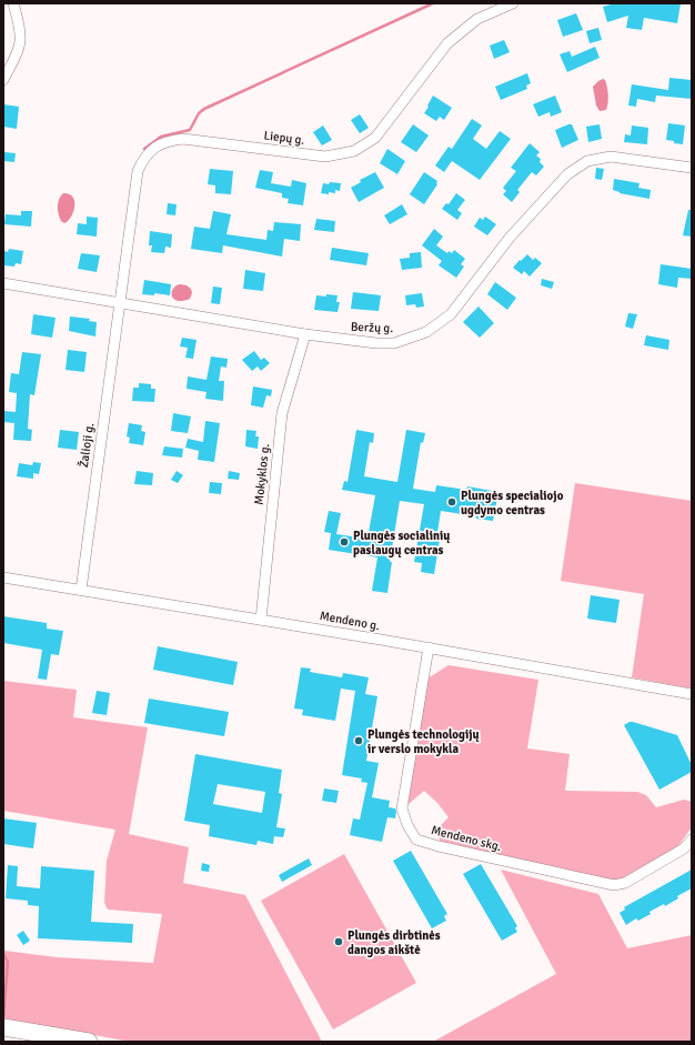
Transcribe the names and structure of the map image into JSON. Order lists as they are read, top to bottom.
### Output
{
  "streets": {
    "street": [
      "Liepų g.",
      "Beržų g.",
      "Žalioji g.",
      "Mokyklos g.",
      "Mendeno g.",
      "Mendeno skg."
    ]
  },
  "crossings": [
    ["Liepų g.", "Beržų g."],
    ["Liepų g.", "Žalioji g."],
    ["Beržų g.", "Žalioji g."],
    ["Beržų g.", "Mokyklos g."],
    ["Žalioji g.", "Mendeno g."],
    ["Mokyklos g.", "Mendeno g."],
    ["Mendeno g.", "Mendeno skg."]
  ],
  "places": [
    "Plungės specialiojo ugdymo centras",
    "Plungės socialinių paslaugų centras",
    "Plungės technologijų ir verslo mokykla",
    "Plungės dirbtinės dangos aikštė"
  ]
}
